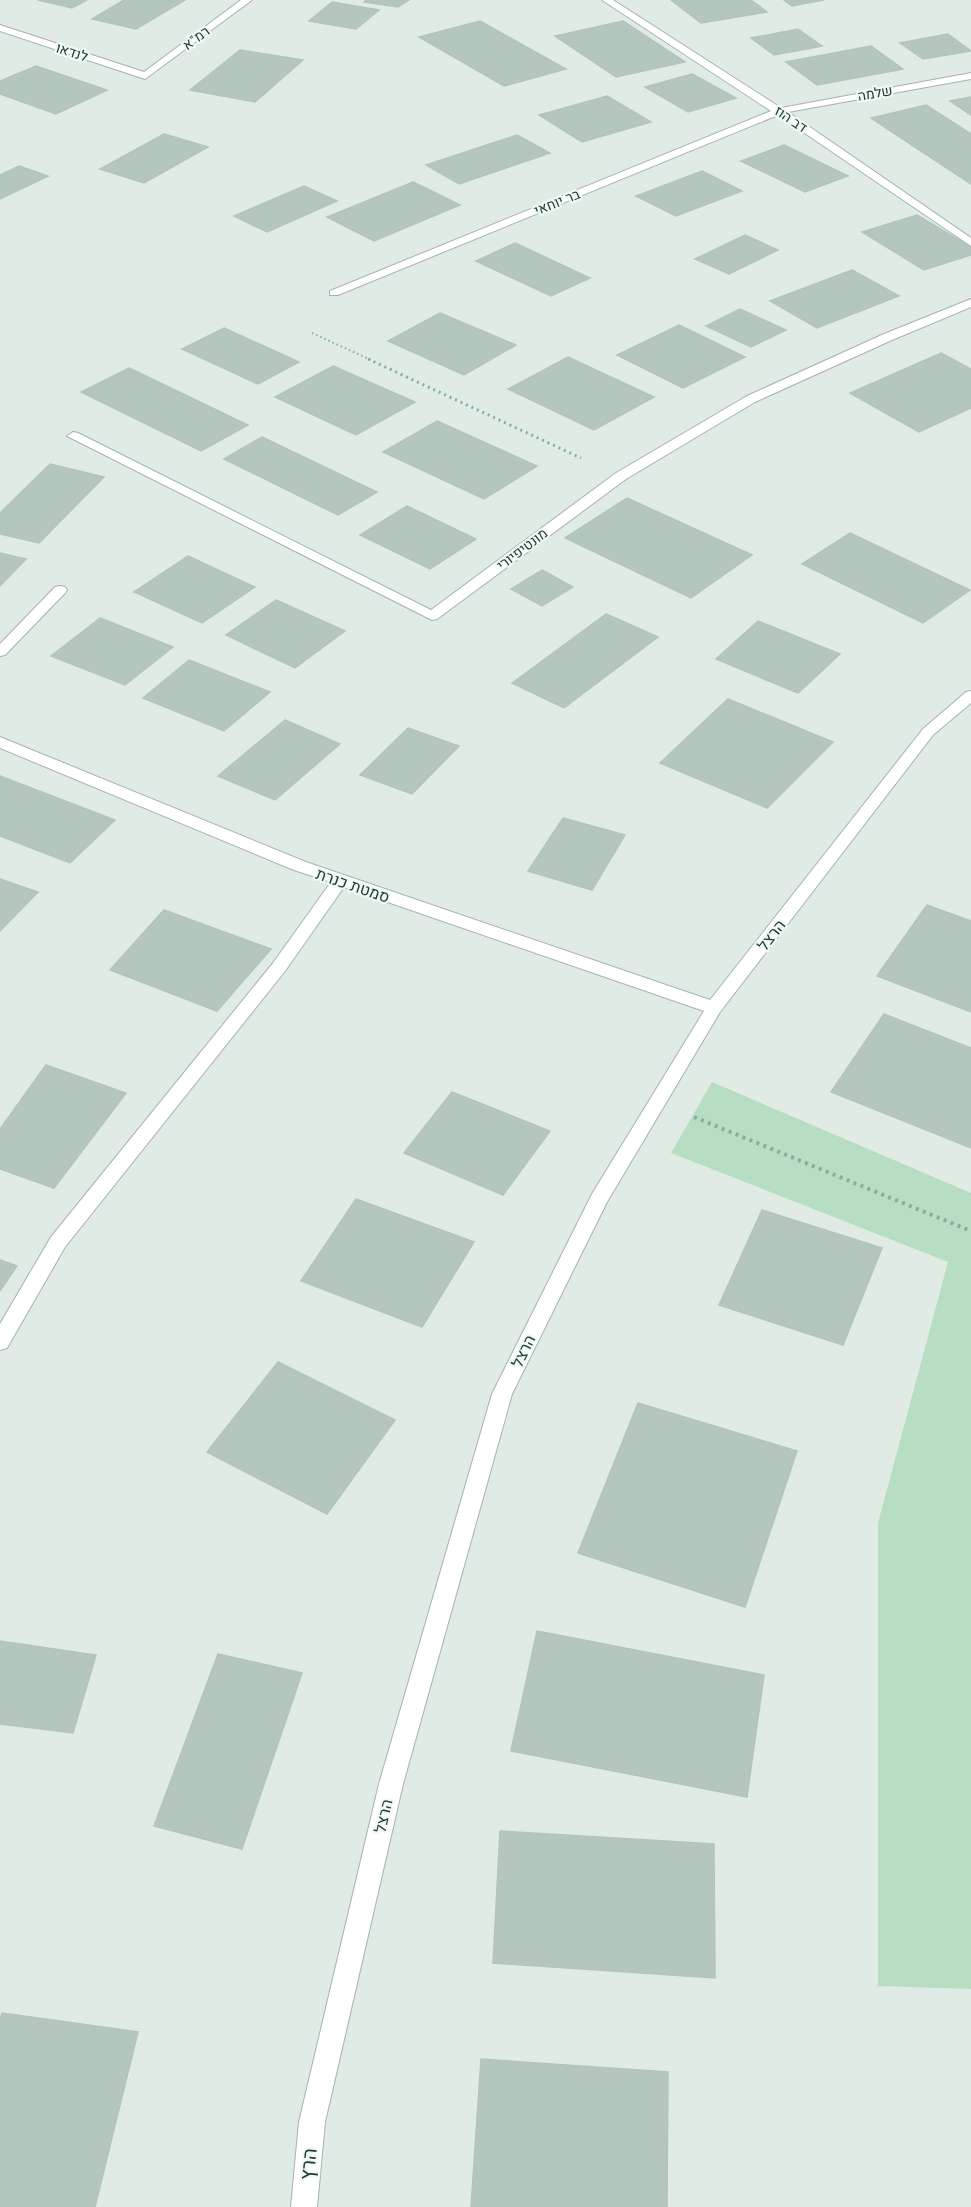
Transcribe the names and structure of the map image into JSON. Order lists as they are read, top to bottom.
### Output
{
  "streets": {
    "street": [
      "רמ\"א",
      "לנדאו",
      "שלמה",
      "דב הוז",
      "בר יוחאי",
      "מונטיפיורי",
      "סמטת כנרת",
      "הרצל",
      "הרץ"
    ]
  },
  "crossings": [
    ["רמ\"א", "לנדאו"],
    ["שלמה", "דב הוז"],
    ["שלמה", "בר יוחאי"],
    ["דב הוז", "בר יוחאי"],
    ["סמטת כנרת", "הרצל"],
    ["הרצל", "הרץ"]
  ]
}
